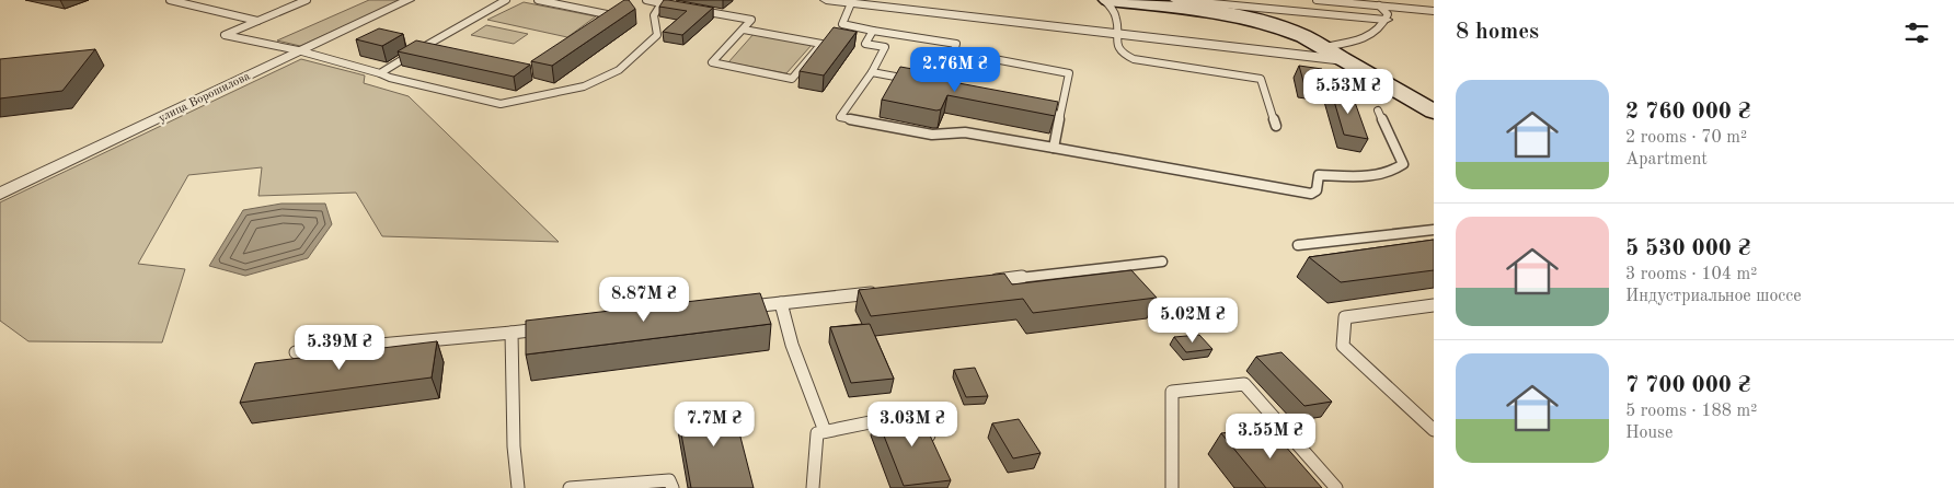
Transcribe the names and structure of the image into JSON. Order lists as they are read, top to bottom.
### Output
{
  "streets": {
    "street": ["улица Ворошилова"]
  },
  "page": {
    "heading": "8 homes",
    "price": [
      "2.76M ₴",
      "5.53M ₴",
      "8.87M ₴",
      "5.02M ₴",
      "5.39M ₴",
      "7.7M ₴",
      "3.03M ₴",
      "3.55M ₴"
    ],
    "list": [
      {
        "name": "2 760 000 ₴",
        "note": "2 rooms · 70 m² · Apartment"
      },
      {
        "name": "5 530 000 ₴",
        "note": "3 rooms · 104 m² · Индустриальное шоссе"
      },
      {
        "name": "7 700 000 ₴",
        "note": "5 rooms · 188 m² · House"
      }
    ]
  }
}
